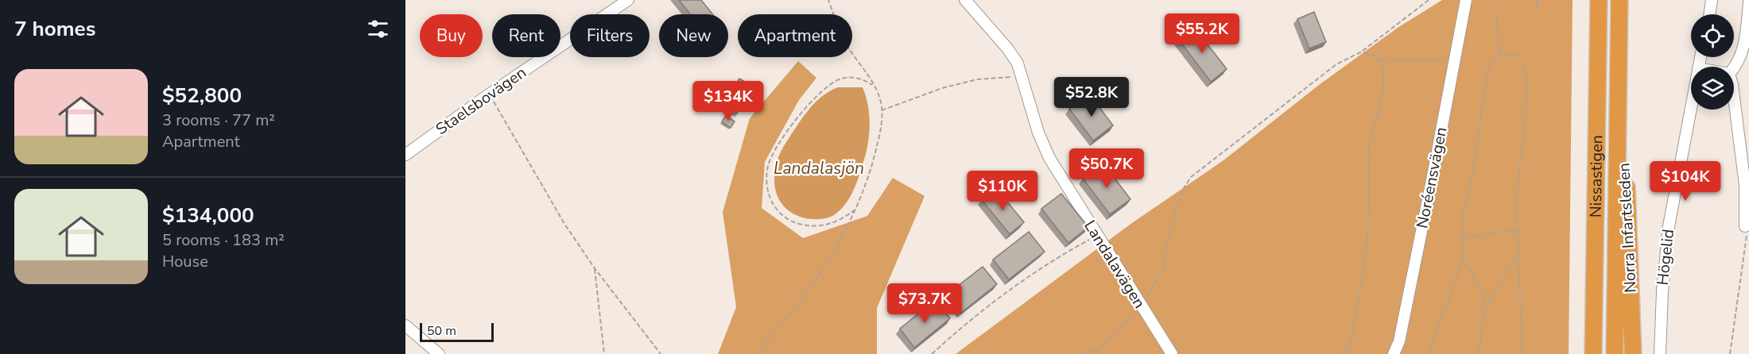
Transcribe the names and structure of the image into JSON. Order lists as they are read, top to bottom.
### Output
{
  "streets": {
    "highway": ["Nissastigen", "Norra Infartsleden"],
    "street": [
      "Staelsbovägen",
      "Noréensvägen",
      "Högelid",
      "Landalavägen"
    ]
  },
  "water": ["Landalasjön"],
  "scale_bar": "50 m",
  "page": {
    "heading": "7 homes",
    "price": [
      "$55.2K",
      "$52.8K",
      "$134K",
      "$50.7K",
      "$104K",
      "$110K",
      "$73.7K"
    ],
    "chip": [
      "Buy",
      "Rent",
      "Filters",
      "New",
      "Apartment"
    ],
    "list": [
      {
        "name": "$52,800",
        "note": "3 rooms · 77 m² · Apartment"
      },
      {
        "name": "$134,000",
        "note": "5 rooms · 183 m² · House"
      }
    ],
    "scale": "50 m"
  }
}
